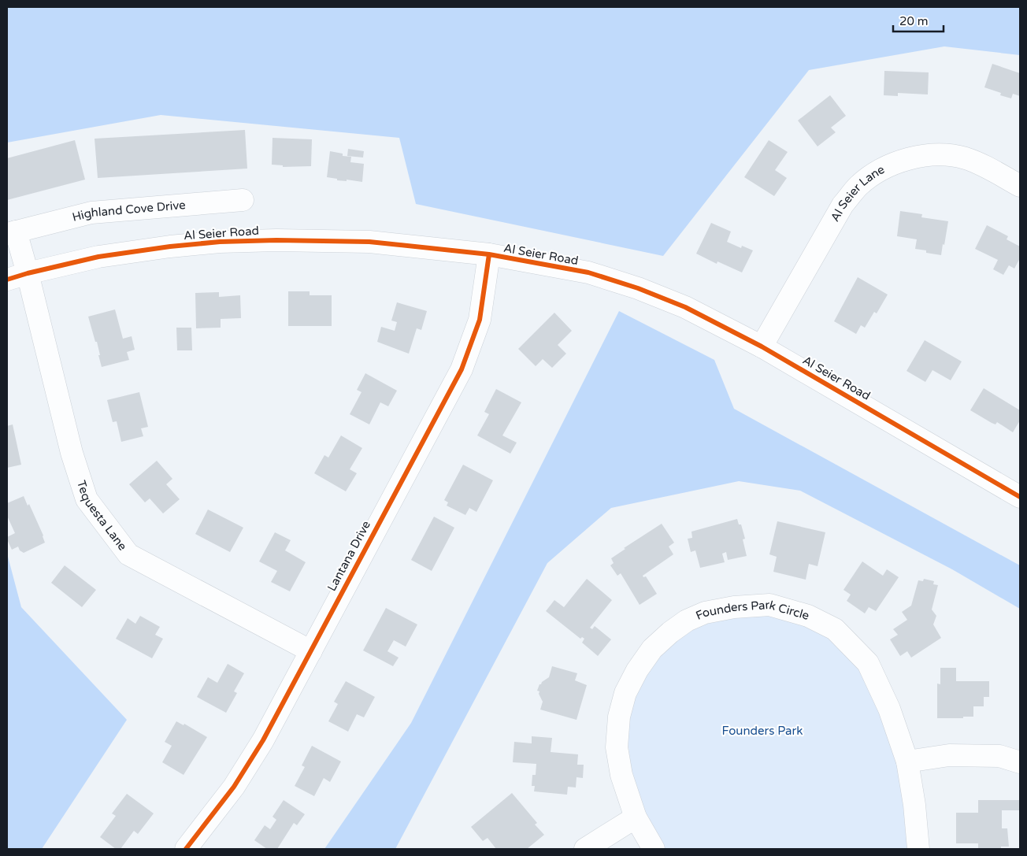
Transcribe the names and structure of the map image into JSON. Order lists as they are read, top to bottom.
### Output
{
  "streets": {
    "street": [
      "Al Seier Lane",
      "Highland Cove Drive",
      "Al Seier Road",
      "Tequesta Lane",
      "Lantana Drive",
      "Founders Park Circle"
    ]
  },
  "crossings": [
    ["Al Seier Lane", "Al Seier Road"],
    ["Highland Cove Drive", "Al Seier Road"],
    ["Highland Cove Drive", "Tequesta Lane"],
    ["Al Seier Road", "Tequesta Lane"],
    ["Al Seier Road", "Lantana Drive"],
    ["Tequesta Lane", "Lantana Drive"]
  ],
  "parks": ["Founders Park"],
  "scale_bar": "20 m"
}
